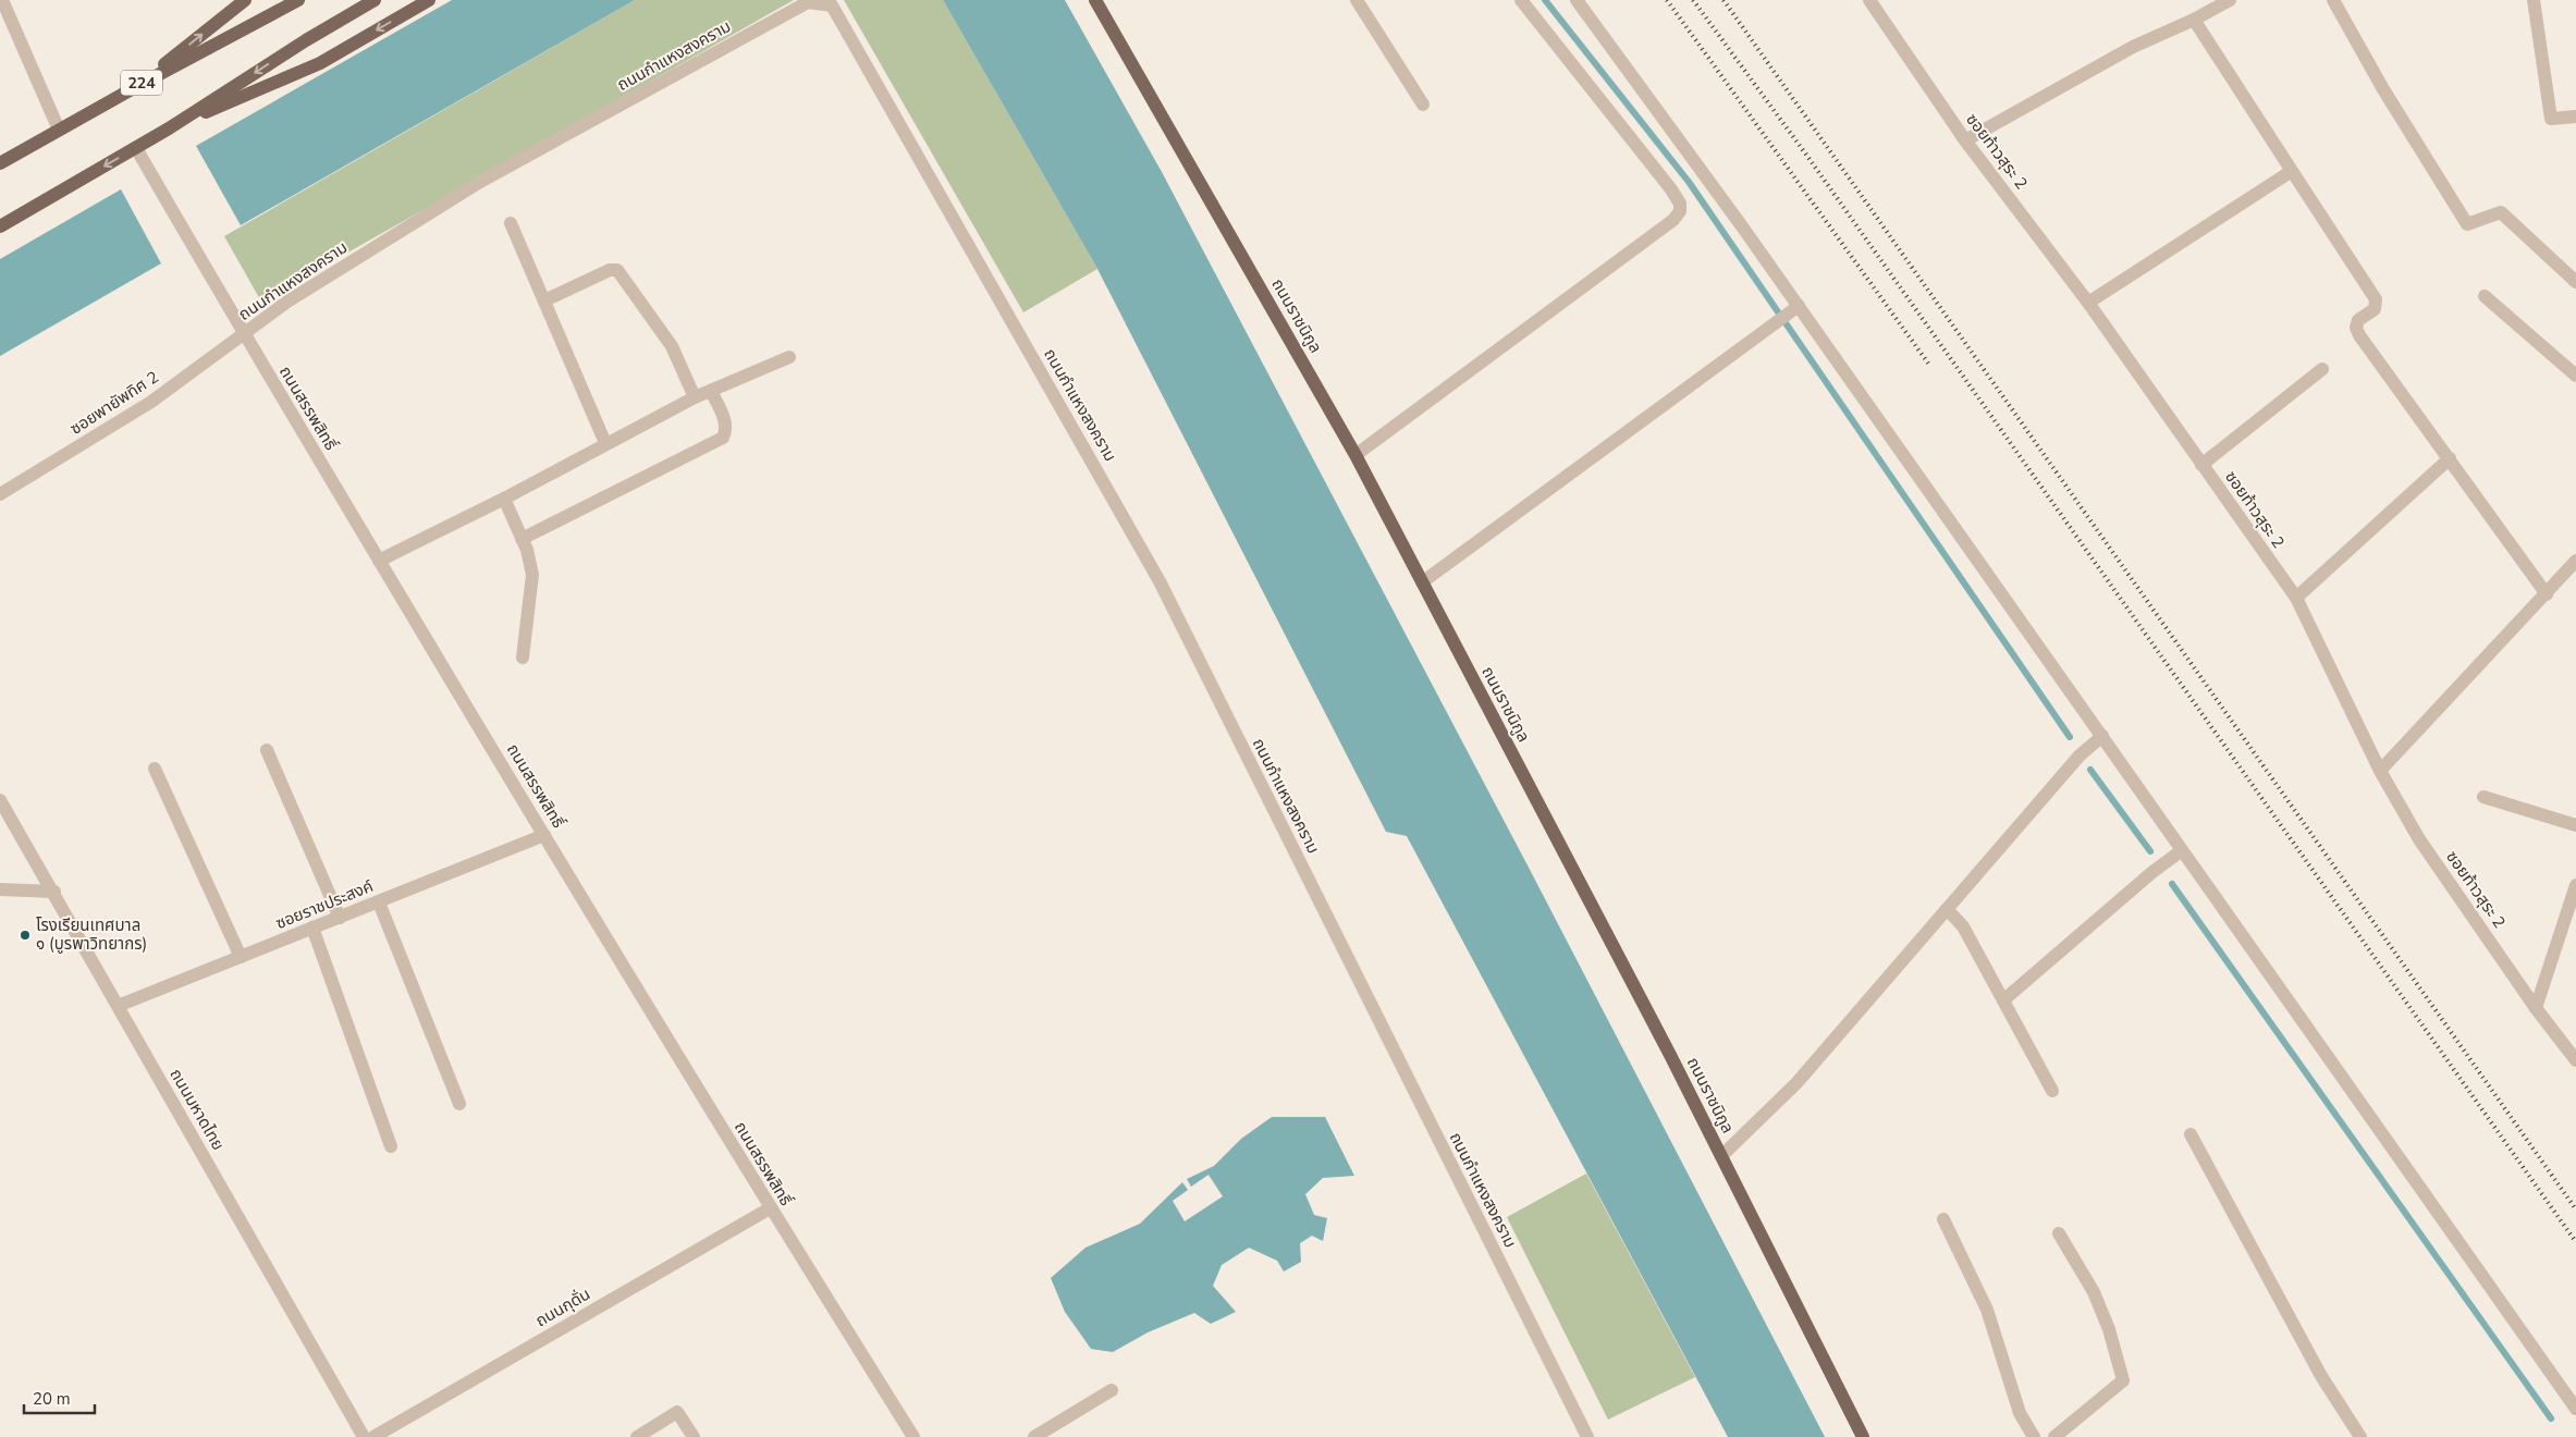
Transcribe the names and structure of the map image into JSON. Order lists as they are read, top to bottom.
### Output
{
  "streets": {
    "main road": ["224", "ถนนราชนิกูล"],
    "street": [
      "ถนนกำแหงสงคราม",
      "ซอยท้าวสุระ 2",
      "ซอยพายัพทิศ 2",
      "ถนนสรรพสิทธิ์",
      "ซอยราชประสงค์",
      "ถนนมหาดไทย",
      "ถนนกุดั่น"
    ]
  },
  "crossings": [
    ["ถนนกำแหงสงคราม", "ซอยพายัพทิศ 2"],
    ["ถนนกำแหงสงคราม", "ถนนสรรพสิทธิ์"],
    ["ซอยพายัพทิศ 2", "ถนนสรรพสิทธิ์"],
    ["ถนนสรรพสิทธิ์", "ซอยราชประสงค์"],
    ["ถนนสรรพสิทธิ์", "ถนนกุดั่น"],
    ["ซอยราชประสงค์", "ถนนมหาดไทย"]
  ],
  "places": ["โรงเรียนเทศบาล ๑ (บูรพาวิทยากร)"],
  "scale_bar": "20 m"
}
